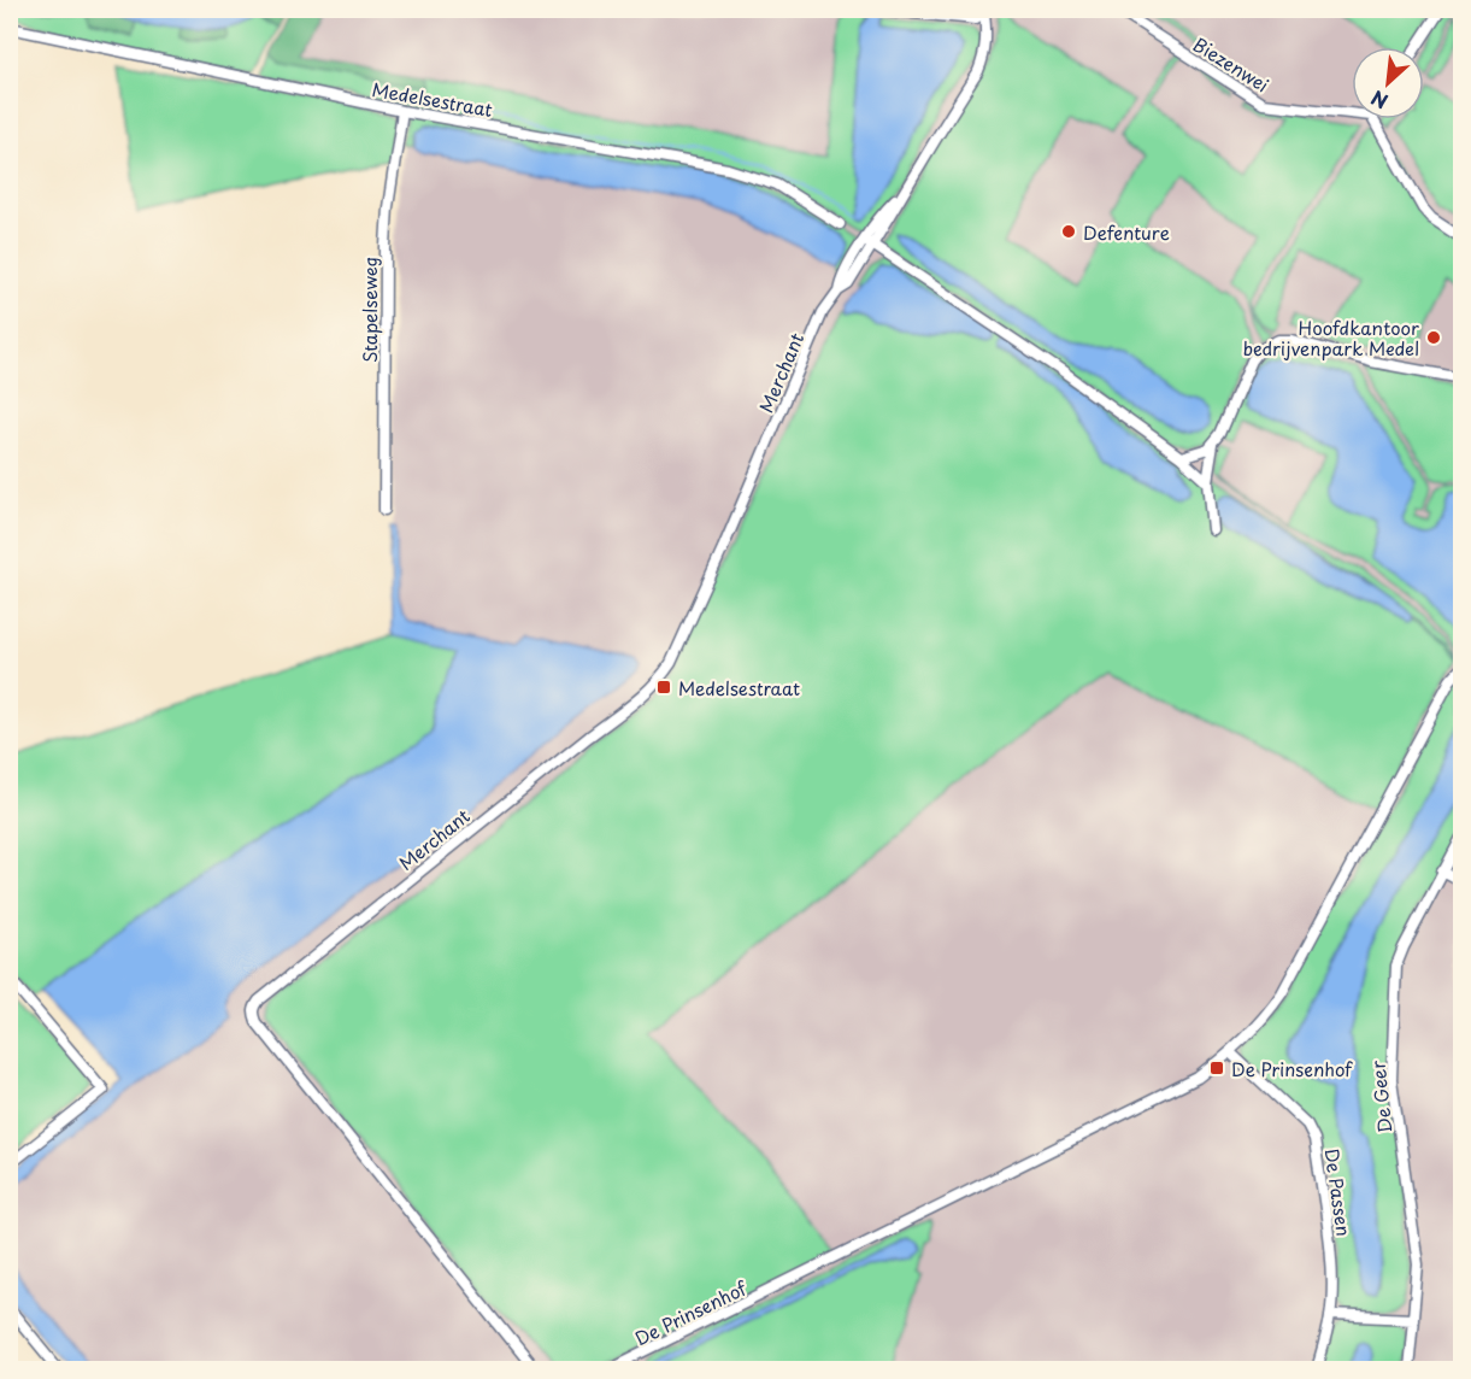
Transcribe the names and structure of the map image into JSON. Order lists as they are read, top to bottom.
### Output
{
  "streets": {
    "street": [
      "Biezenwei",
      "Medelsestraat",
      "Stapelseweg",
      "Merchant",
      "De Geer",
      "De Passen",
      "De Prinsenhof"
    ]
  },
  "crossings": [
    ["Medelsestraat", "Stapelseweg"],
    ["De Passen", "De Prinsenhof"]
  ],
  "places": {
    "other": ["Defenture", "Hoofdkantoor bedrijvenpark Medel"],
    "transit": ["Medelsestraat", "De Prinsenhof"]
  },
  "north": "bottom left"
}
